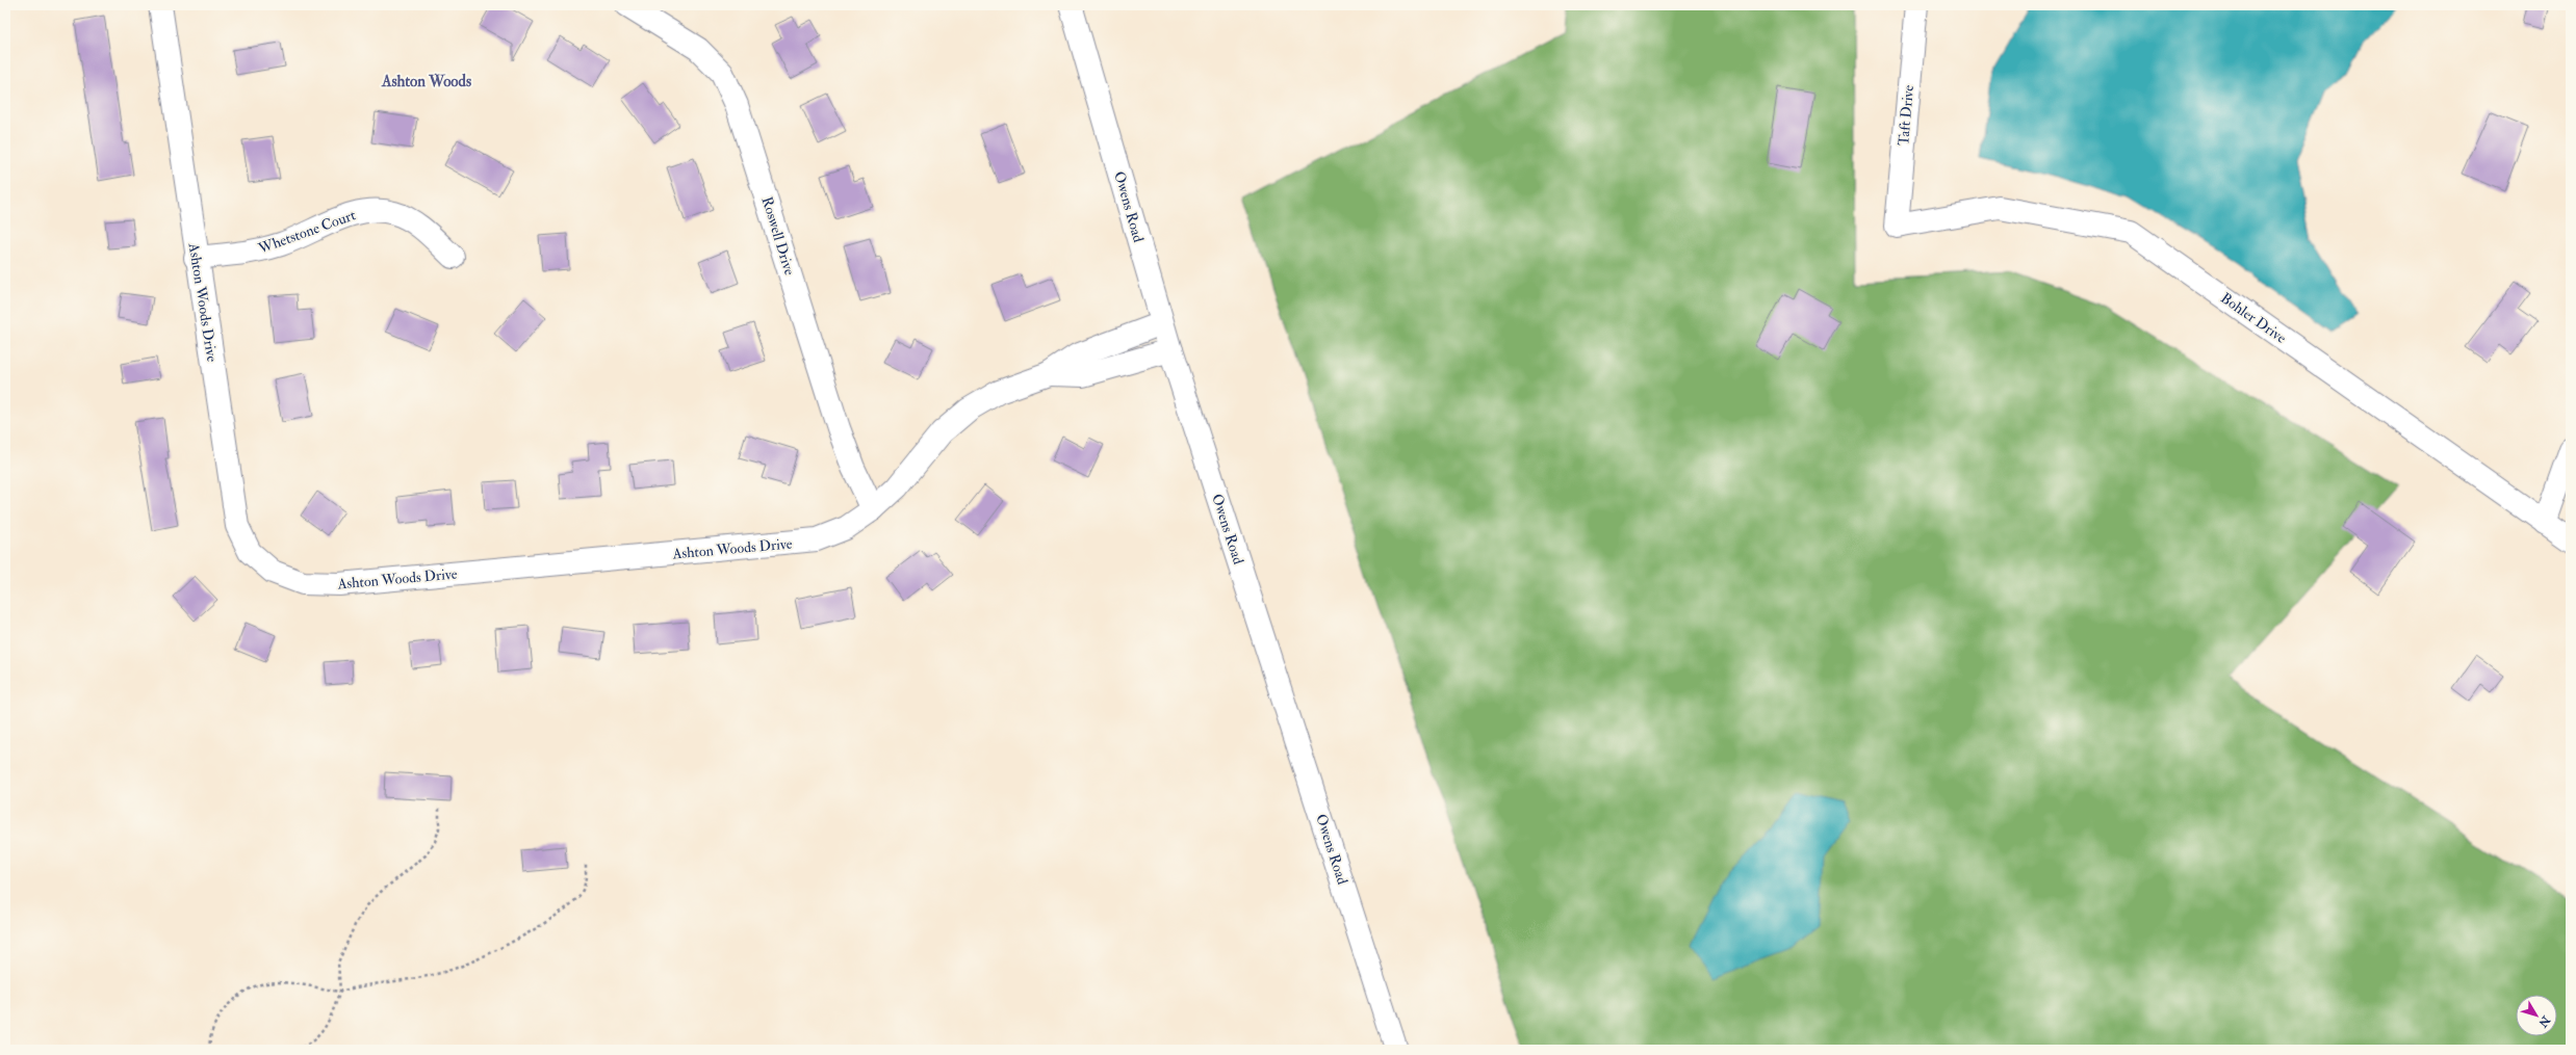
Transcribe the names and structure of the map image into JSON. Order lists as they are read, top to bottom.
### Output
{
  "streets": {
    "street": [
      "Taft Drive",
      "Owens Road",
      "Whetstone Court",
      "Roswell Drive",
      "Ashton Woods Drive",
      "Bohler Drive"
    ]
  },
  "crossings": [
    ["Taft Drive", "Bohler Drive"],
    ["Owens Road", "Ashton Woods Drive"],
    ["Whetstone Court", "Ashton Woods Drive"],
    ["Roswell Drive", "Ashton Woods Drive"]
  ],
  "districts": ["Ashton Woods"],
  "north": "bottom right"
}
